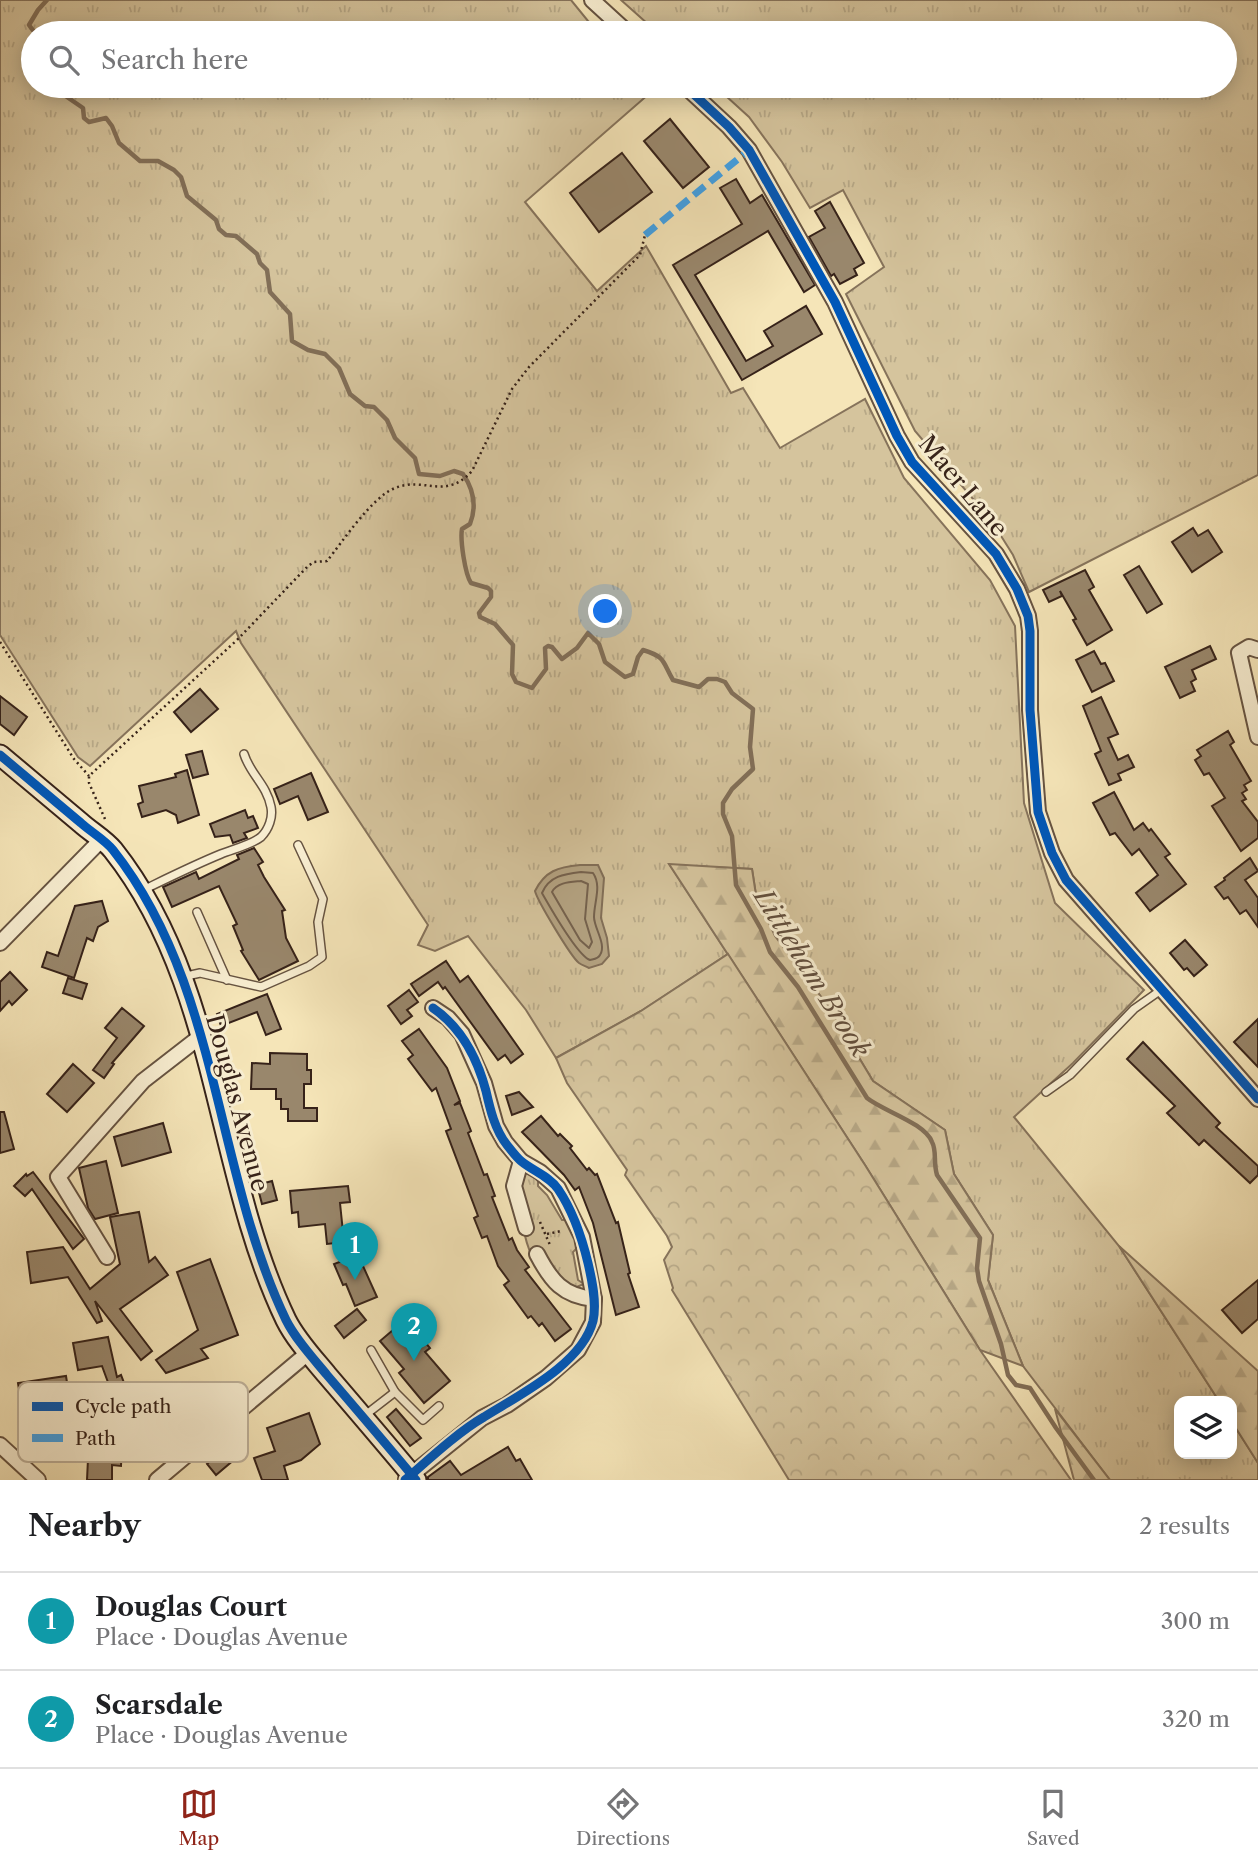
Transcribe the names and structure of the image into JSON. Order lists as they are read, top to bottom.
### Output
{
  "streets": {
    "street": ["Maer Lane", "Douglas Avenue"]
  },
  "water": ["Littleham Brook"],
  "legend": ["Cycle path", "Path"],
  "page": {
    "search": "Search here",
    "pins": ["1", "2"],
    "heading": ["Nearby", "2 results"],
    "list": [
      {
        "mark": "1",
        "name": "Douglas Court",
        "note": "Place · Douglas Avenue",
        "value": "300 m"
      },
      {
        "mark": "2",
        "name": "Scarsdale",
        "note": "Place · Douglas Avenue",
        "value": "320 m"
      }
    ],
    "nav": ["Map", "Directions", "Saved"]
  }
}
